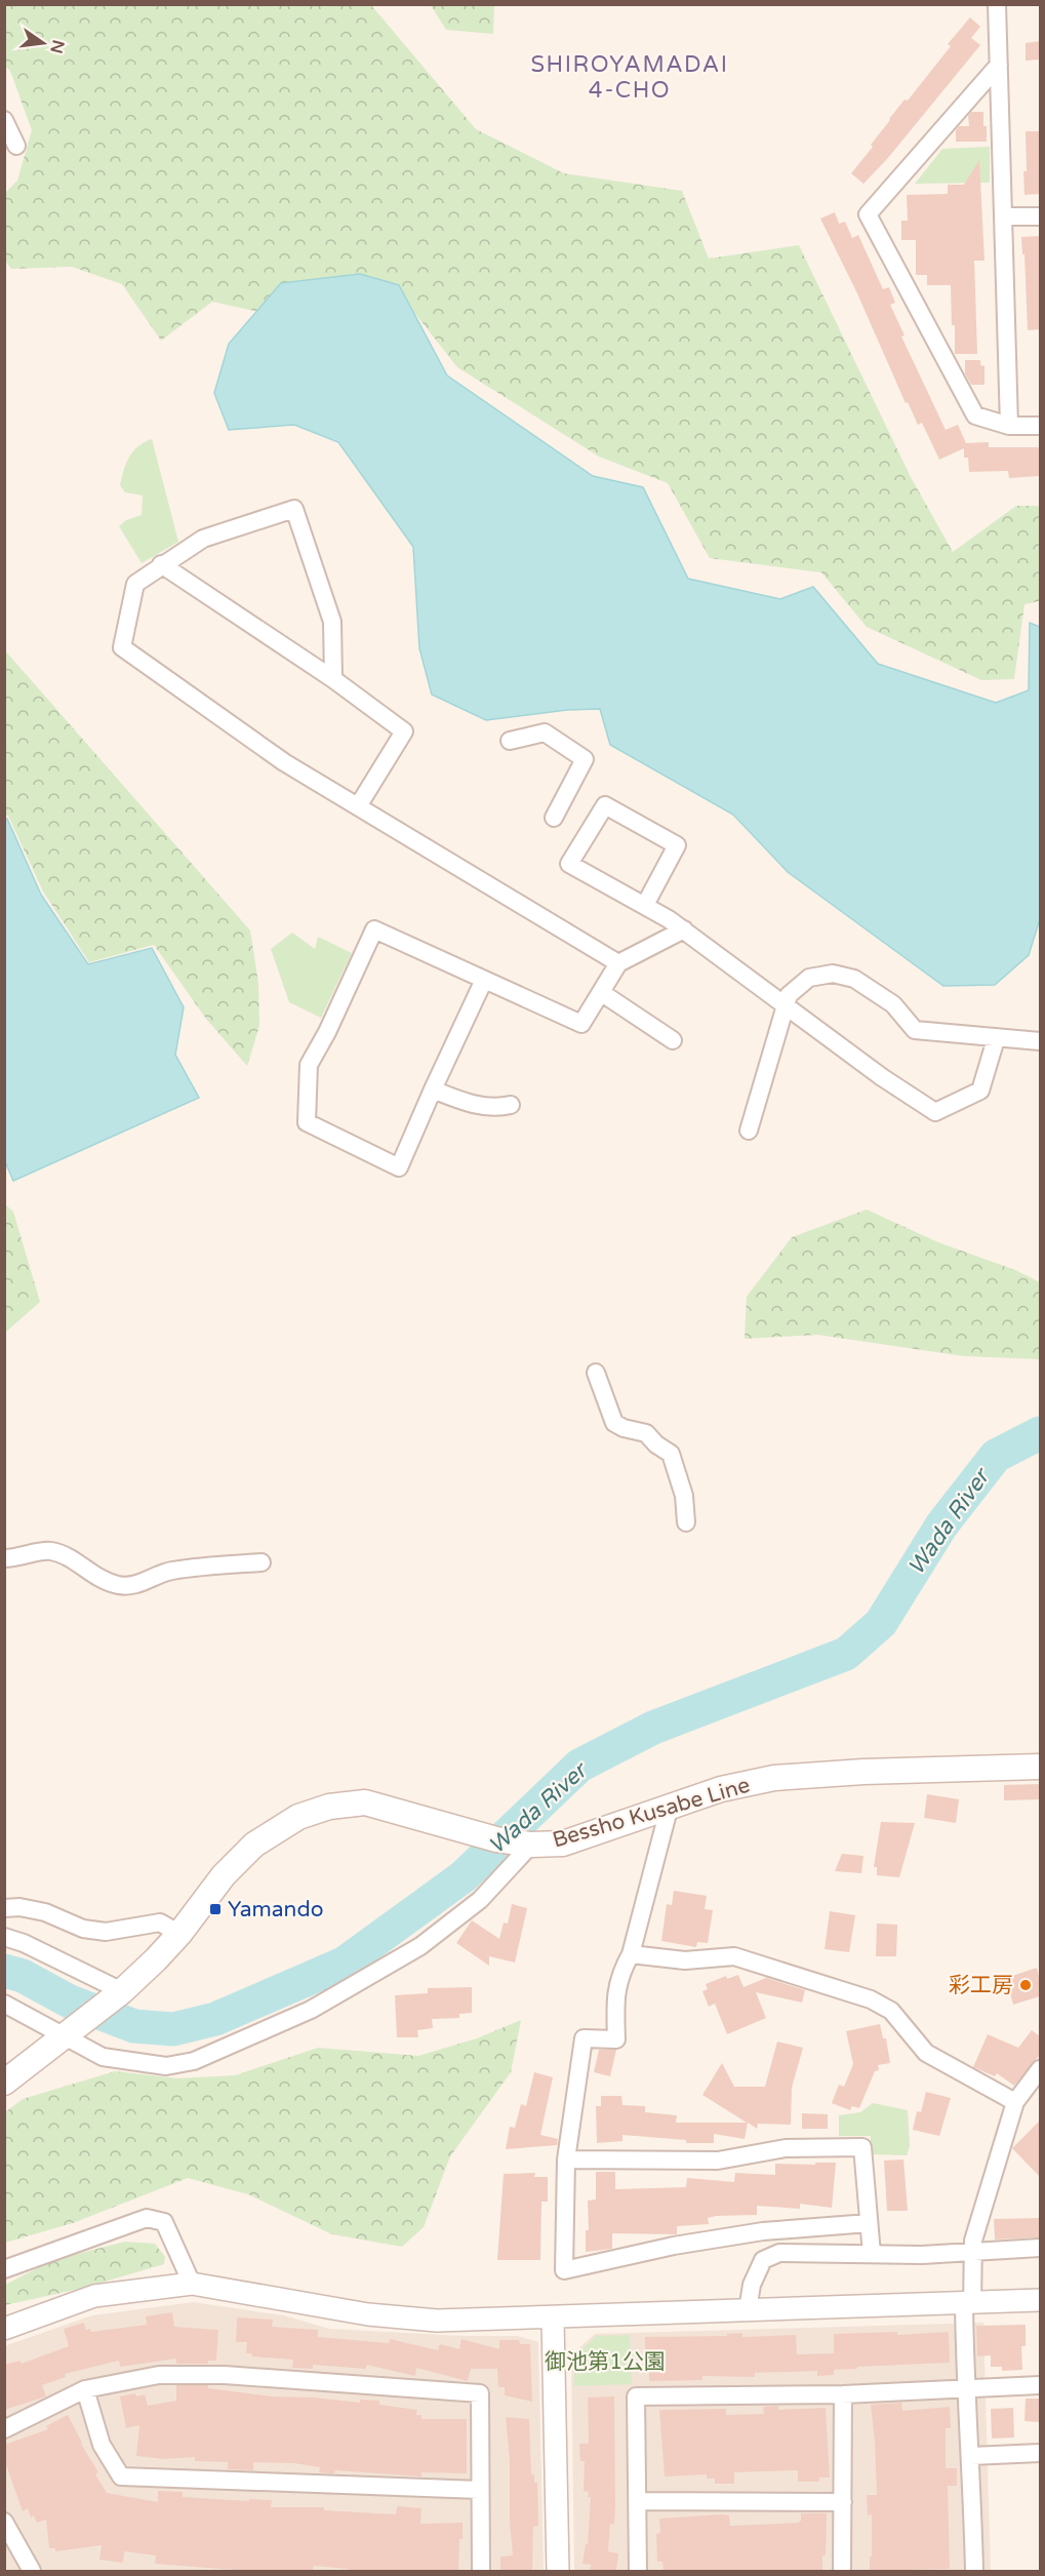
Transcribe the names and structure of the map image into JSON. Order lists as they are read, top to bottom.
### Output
{
  "streets": {
    "main road": ["Bessho Kusabe Line"]
  },
  "districts": ["SHIROYAMADAI 4-CHO"],
  "water": ["Wada River"],
  "parks": ["御池第1公園"],
  "places": {
    "transit": ["Yamando"],
    "other": ["彩工房"]
  },
  "north": "right"
}
